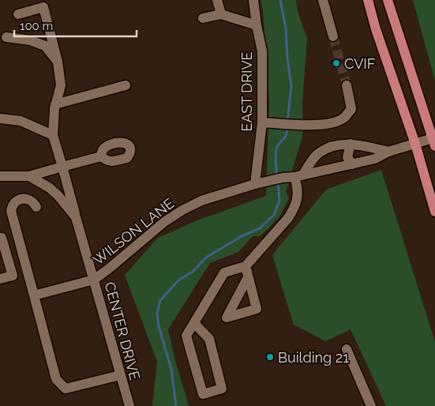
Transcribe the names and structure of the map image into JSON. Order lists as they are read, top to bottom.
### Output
{
  "streets": {
    "street": ["EAST DRIVE", "WILSON LANE", "CENTER DRIVE"]
  },
  "crossings": [
    ["EAST DRIVE", "WILSON LANE"],
    ["WILSON LANE", "CENTER DRIVE"]
  ],
  "places": ["CVIF", "Building 21"],
  "scale_bar": "100 m"
}
